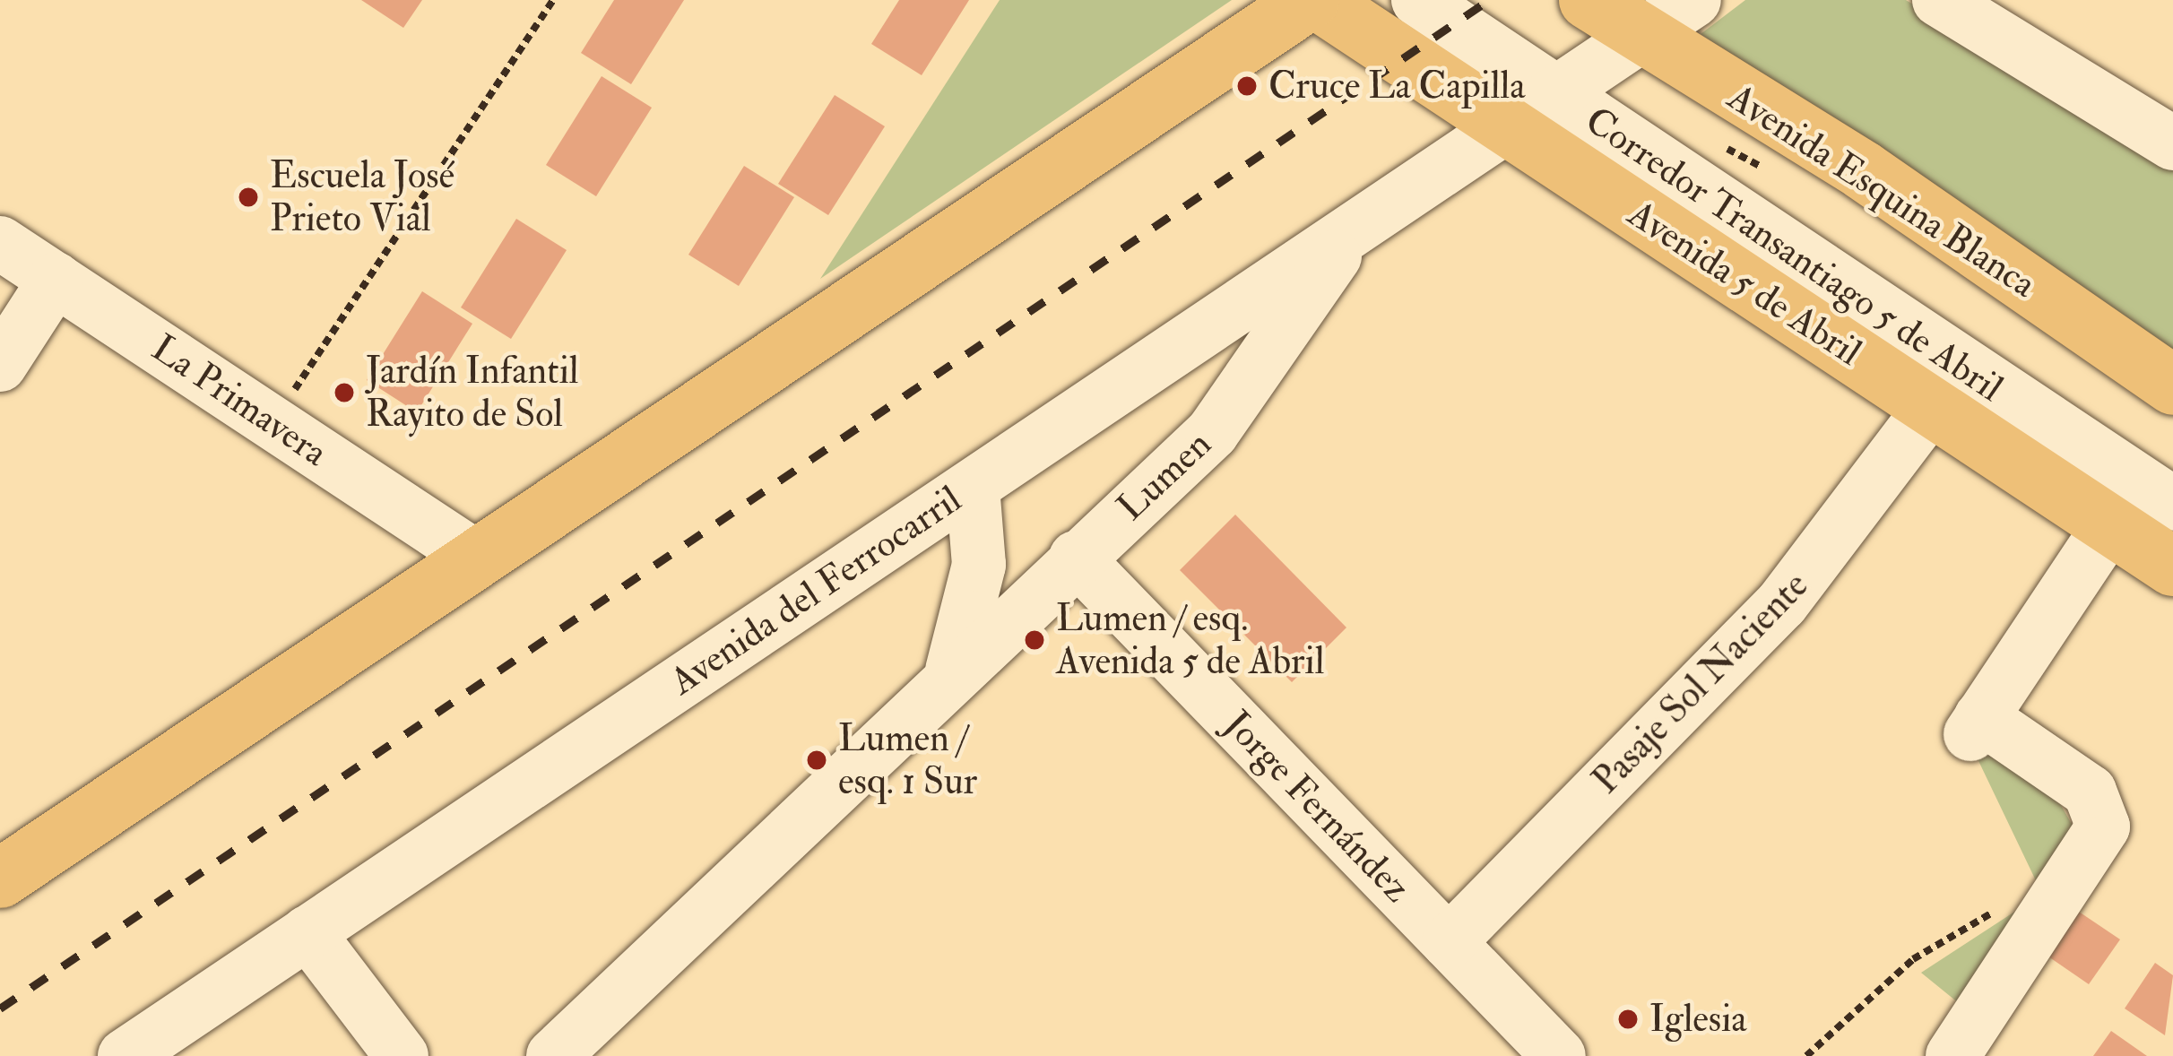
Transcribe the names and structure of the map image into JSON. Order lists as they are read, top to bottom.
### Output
{
  "streets": {
    "main road": ["Avenida Esquina Blanca", "Avenida 5 de Abril"],
    "street": [
      "Corredor Transantiago 5 de Abril",
      "La Primavera",
      "Lumen",
      "Avenida del Ferrocarril",
      "Pasaje Sol Naciente",
      "Jorge Fernández"
    ]
  },
  "crossings": [
    ["Avenida 5 de Abril", "Avenida del Ferrocarril"],
    ["Avenida 5 de Abril", "Pasaje Sol Naciente"],
    ["Lumen", "Avenida del Ferrocarril"],
    ["Lumen", "Jorge Fernández"],
    ["Pasaje Sol Naciente", "Jorge Fernández"]
  ],
  "places": [
    "Cruce La Capilla",
    "Escuela José Prieto Vial",
    "Jardín Infantil Rayito de Sol",
    "Lumen / esq. Avenida 5 de Abril",
    "Lumen / esq. 1 Sur",
    "Iglesia"
  ]
}
